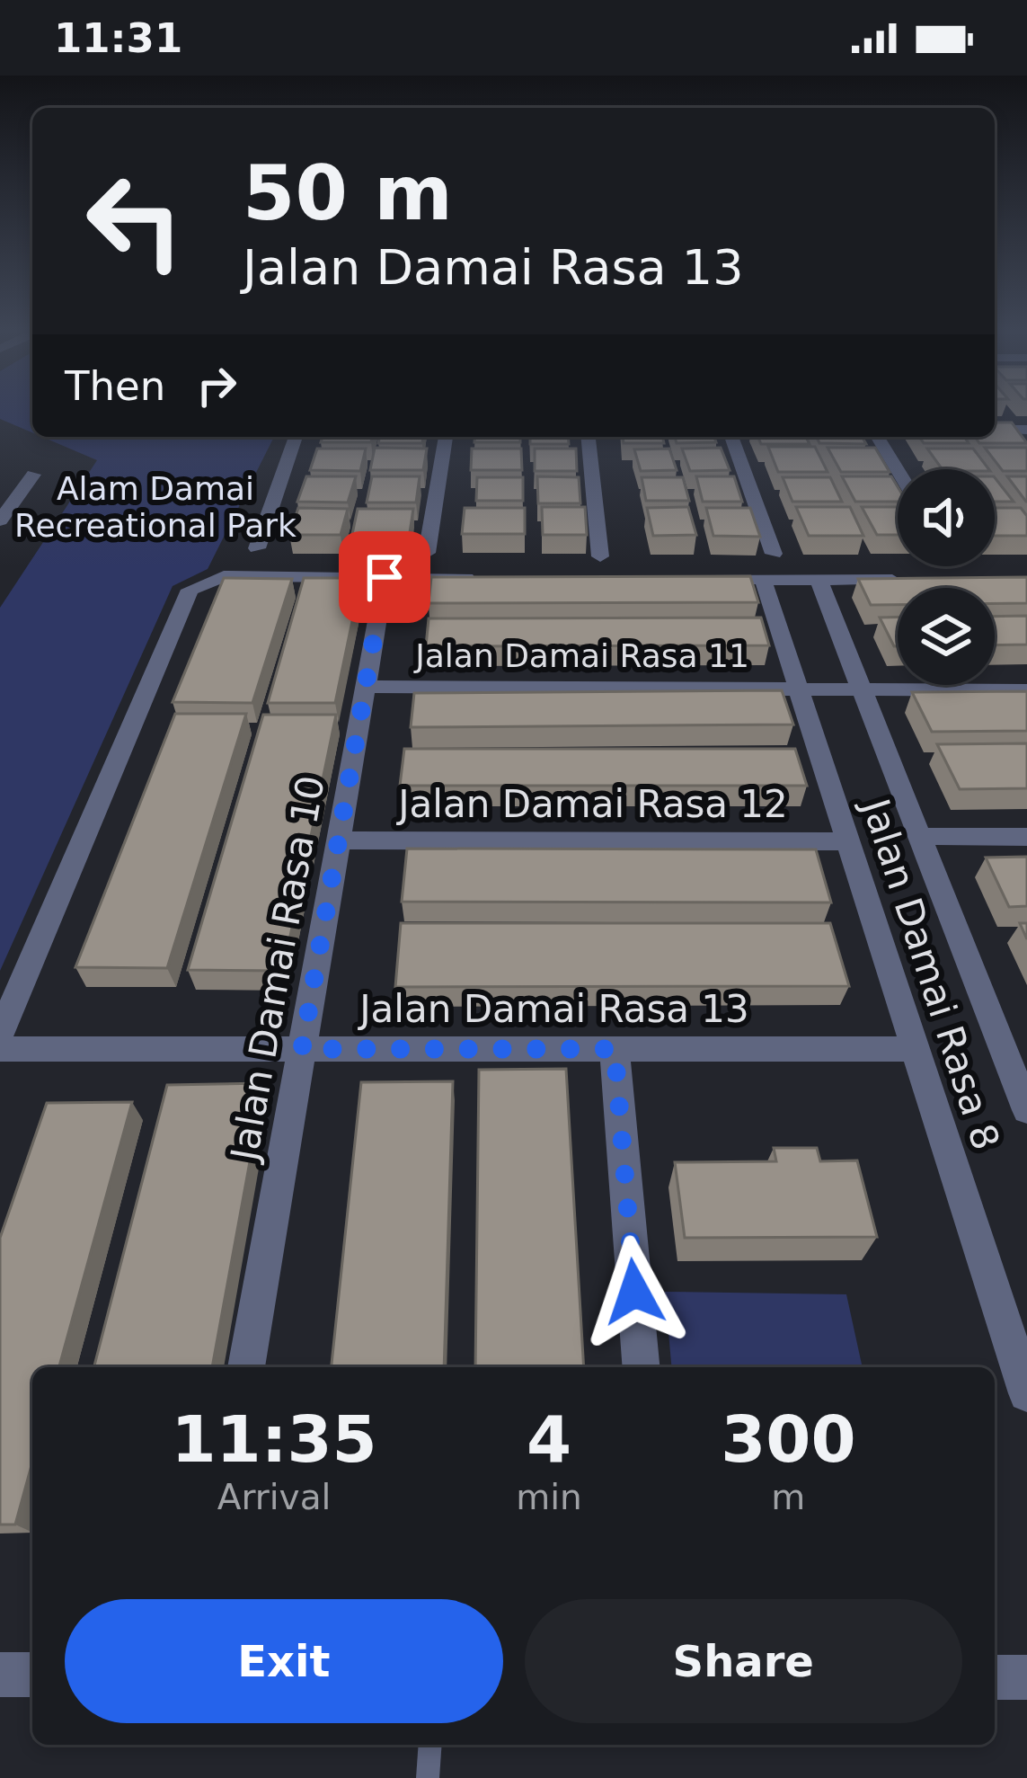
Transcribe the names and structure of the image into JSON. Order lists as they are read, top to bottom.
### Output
{
  "streets": {
    "street": [
      "Jalan Damai Rasa 11",
      "Jalan Damai Rasa 12",
      "Jalan Damai Rasa 10",
      "Jalan Damai Rasa 8",
      "Jalan Damai Rasa 13"
    ]
  },
  "crossings": [
    ["Jalan Damai Rasa 11", "Jalan Damai Rasa 10"],
    ["Jalan Damai Rasa 11", "Jalan Damai Rasa 8"],
    ["Jalan Damai Rasa 12", "Jalan Damai Rasa 10"],
    ["Jalan Damai Rasa 12", "Jalan Damai Rasa 8"],
    ["Jalan Damai Rasa 10", "Jalan Damai Rasa 13"],
    ["Jalan Damai Rasa 8", "Jalan Damai Rasa 13"]
  ],
  "parks": ["Alam Damai Recreational Park"],
  "page": {
    "status": "11:31",
    "turn": ["50 m", "Jalan Damai Rasa 13"],
    "then": "Then",
    "eta": [
      "11:35",
      "Arrival",
      "4",
      "min",
      "300",
      "m"
    ],
    "buttons": ["Exit", "Share"]
  }
}
